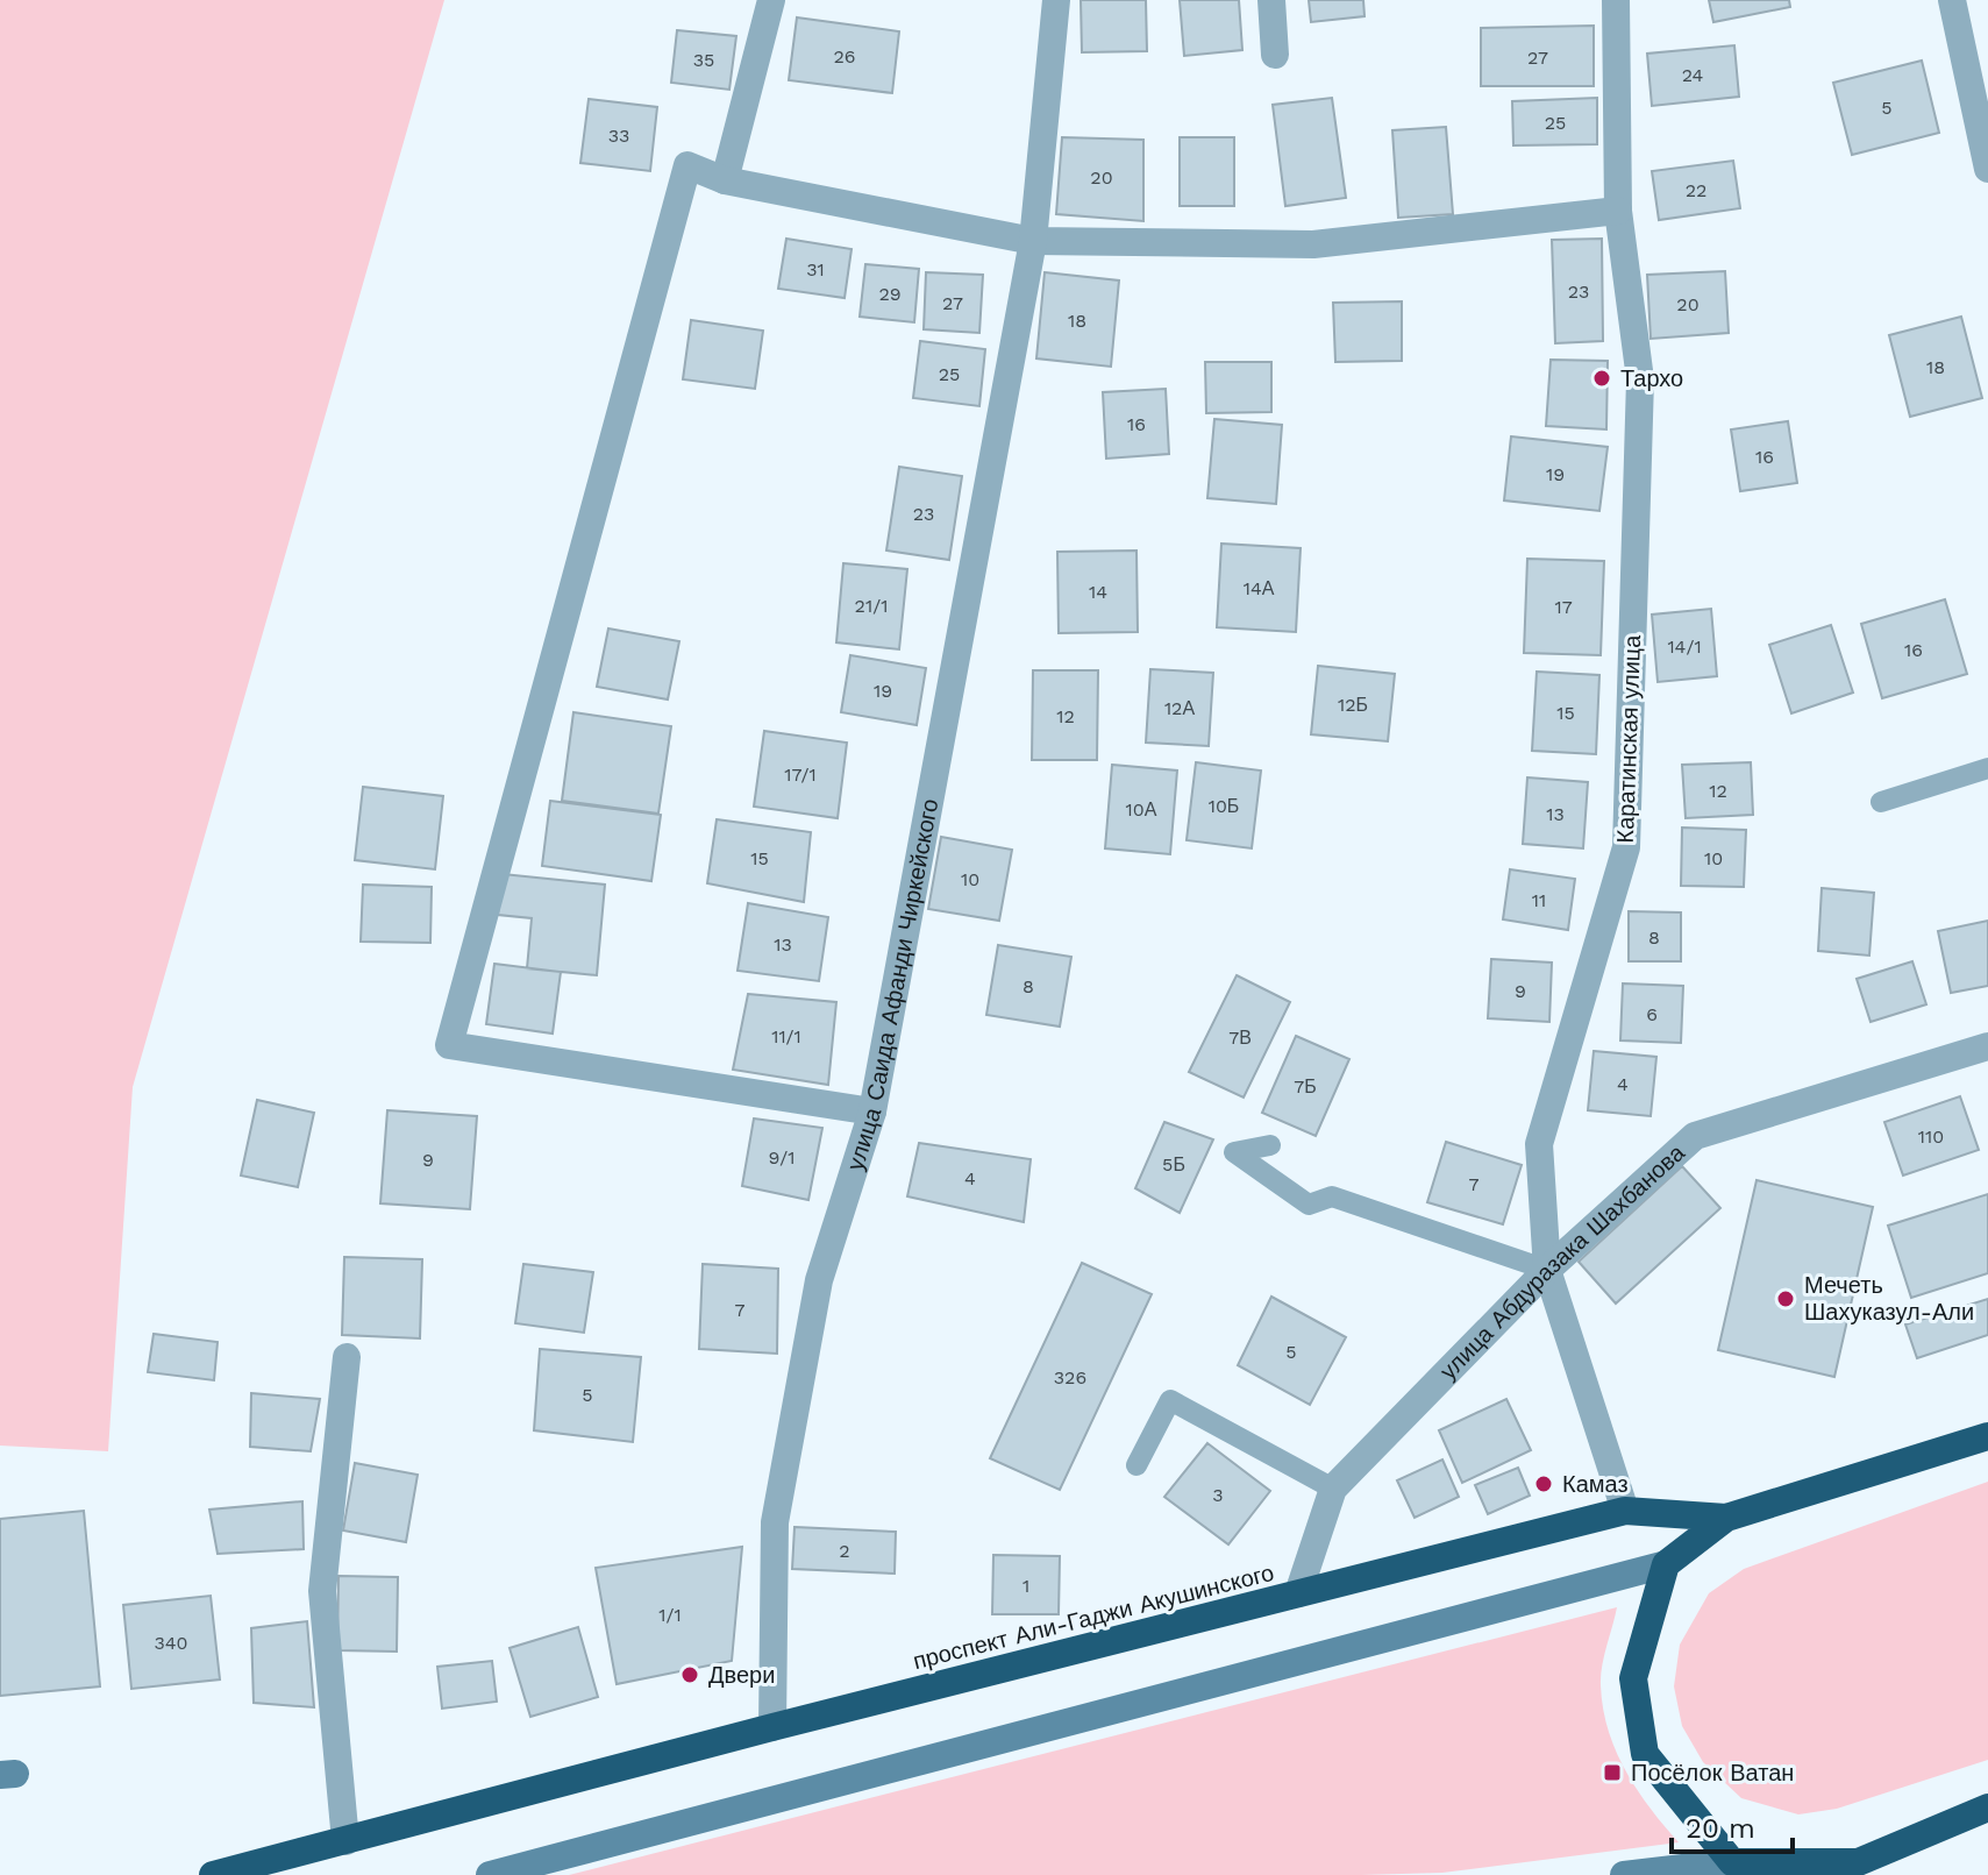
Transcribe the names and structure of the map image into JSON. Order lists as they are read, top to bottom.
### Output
{
  "streets": {
    "highway": ["проспект Али-Гаджи Акушинского"],
    "street": ["Каратинская улица", "улица Саида Афанди Чиркейского", "улица Абдуразака Шахбанова"]
  },
  "crossings": [
    ["Каратинская улица", "улица Абдуразака Шахбанова"],
    ["Каратинская улица", "проспект Али-Гаджи Акушинского"],
    ["улица Саида Афанди Чиркейского", "проспект Али-Гаджи Акушинского"],
    ["улица Абдуразака Шахбанова", "проспект Али-Гаджи Акушинского"]
  ],
  "places": {
    "other": [
      "Тархо",
      "Мечеть Шахуказул-Али",
      "Камаз",
      "Двери"
    ],
    "transit": ["Посёлок Ватан"]
  },
  "house_numbers": [
    "26",
    "27",
    "35",
    "24",
    "5",
    "25",
    "33",
    "20",
    "22",
    "31",
    "23",
    "29",
    "27",
    "20",
    "18",
    "18",
    "25",
    "16",
    "16",
    "19",
    "23",
    "14А",
    "14",
    "21/1",
    "17",
    "14/1",
    "16",
    "19",
    "12Б",
    "12А",
    "15",
    "12",
    "17/1",
    "12",
    "10Б",
    "10А",
    "13",
    "15",
    "10",
    "10",
    "11",
    "8",
    "13",
    "8",
    "9",
    "6",
    "11/1",
    "7В",
    "4",
    "7Б",
    "110",
    "9/1",
    "9",
    "5Б",
    "4",
    "7",
    "7",
    "5",
    "326",
    "5",
    "3",
    "2",
    "1",
    "1/1",
    "340"
  ],
  "scale_bar": "20 m"
}
